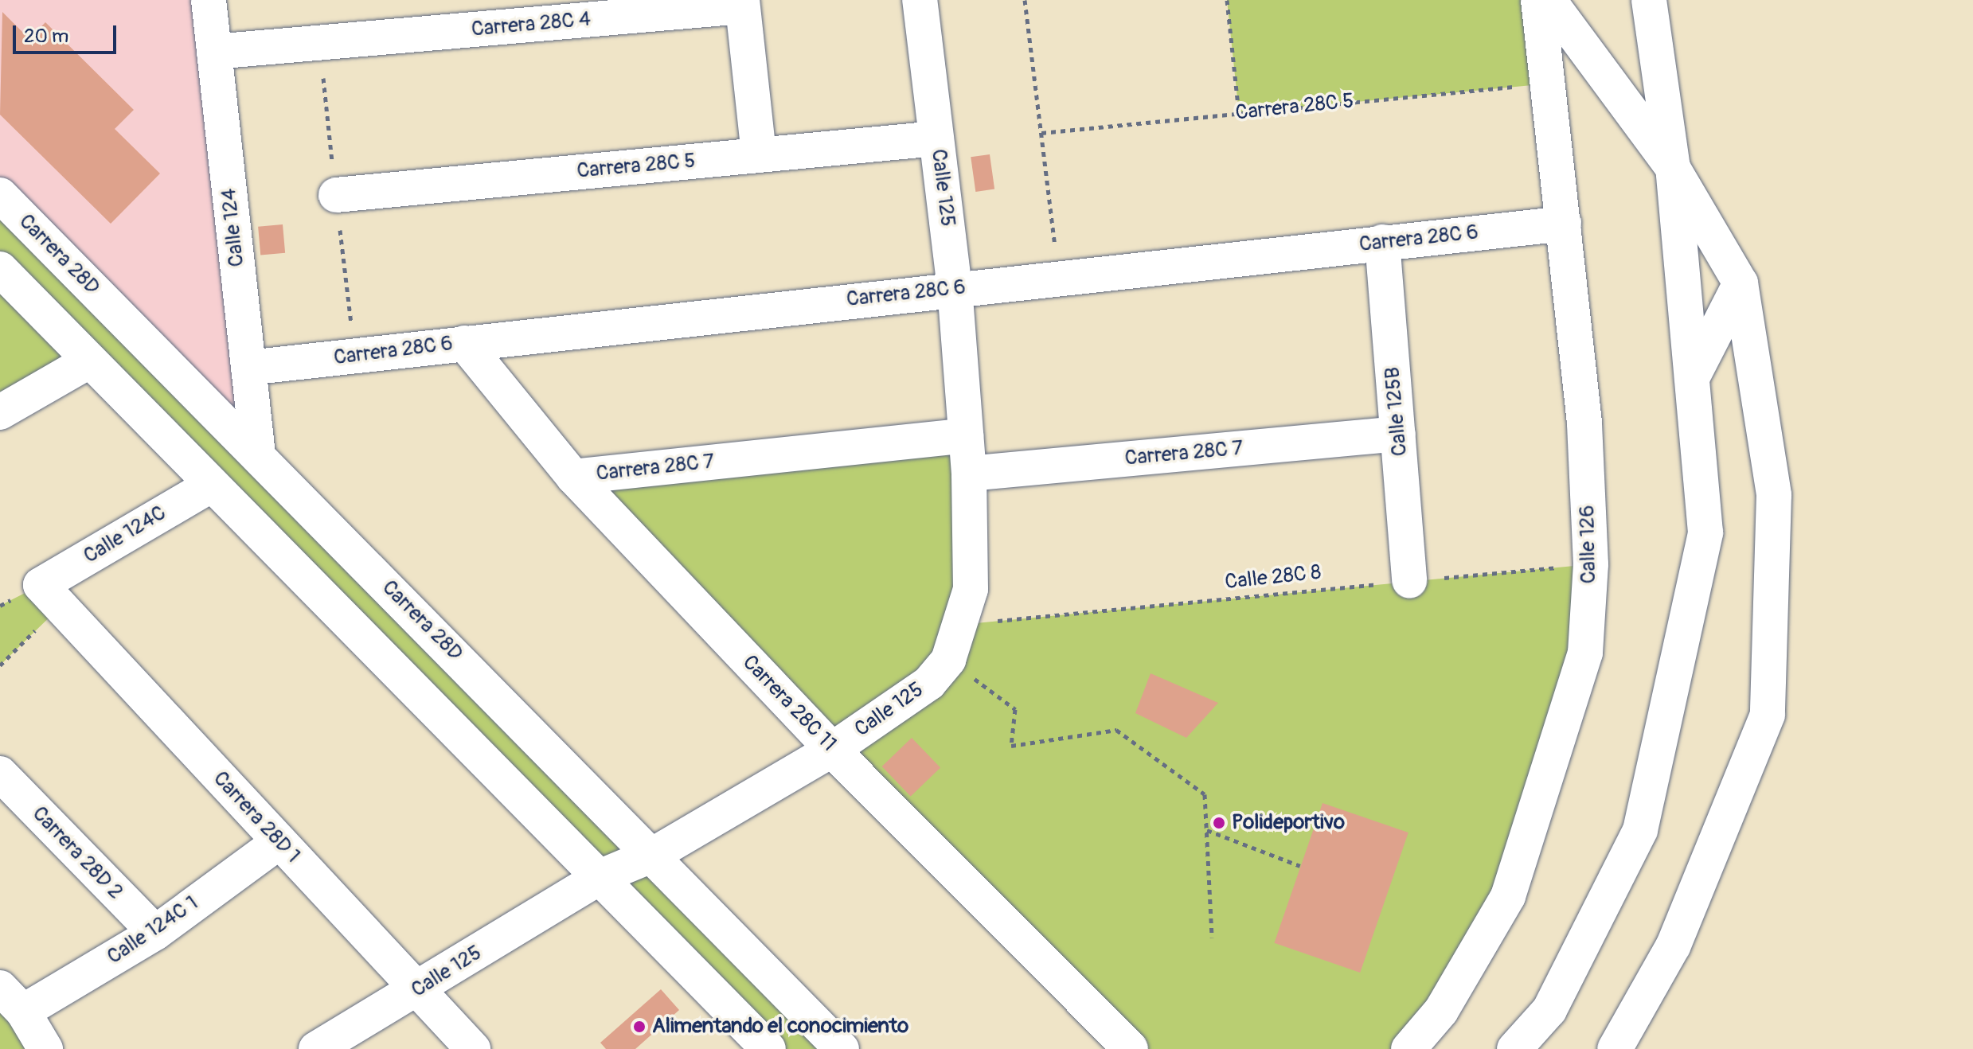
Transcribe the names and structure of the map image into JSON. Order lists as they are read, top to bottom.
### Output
{
  "streets": {
    "street": [
      "Carrera 28C 4",
      "Carrera 28C 5",
      "Calle 125",
      "Calle 124",
      "Carrera 28C 6",
      "Carrera 28D",
      "Calle 125B",
      "Carrera 28C 7",
      "Calle 124C",
      "Calle 126",
      "Carrera 28C 11",
      "Carrera 28D 1",
      "Carrera 28D 2",
      "Calle 124C 1"
    ],
    "path": ["Calle 28C 8"]
  },
  "crossings": [
    ["Carrera 28C 4", "Calle 124"],
    ["Carrera 28C 5", "Calle 125"],
    ["Carrera 28C 5", "Calle 126"],
    ["Calle 125", "Carrera 28C 6"],
    ["Calle 125", "Carrera 28D"],
    ["Calle 125", "Carrera 28C 7"],
    ["Calle 125", "Calle 28C 8"],
    ["Calle 125", "Carrera 28C 11"],
    ["Calle 125", "Carrera 28D 1"],
    ["Calle 124", "Carrera 28C 6"],
    ["Calle 124", "Carrera 28D"],
    ["Carrera 28C 6", "Calle 125B"],
    ["Carrera 28C 6", "Calle 126"],
    ["Carrera 28C 6", "Carrera 28C 11"],
    ["Calle 125B", "Carrera 28C 7"],
    ["Calle 125B", "Calle 28C 8"],
    ["Carrera 28C 7", "Carrera 28C 11"],
    ["Calle 124C", "Carrera 28D 1"],
    ["Calle 126", "Calle 28C 8"],
    ["Carrera 28D 1", "Calle 124C 1"],
    ["Carrera 28D 2", "Calle 124C 1"]
  ],
  "places": ["Polideportivo", "Alimentando el conocimiento"],
  "scale_bar": "20 m"
}
